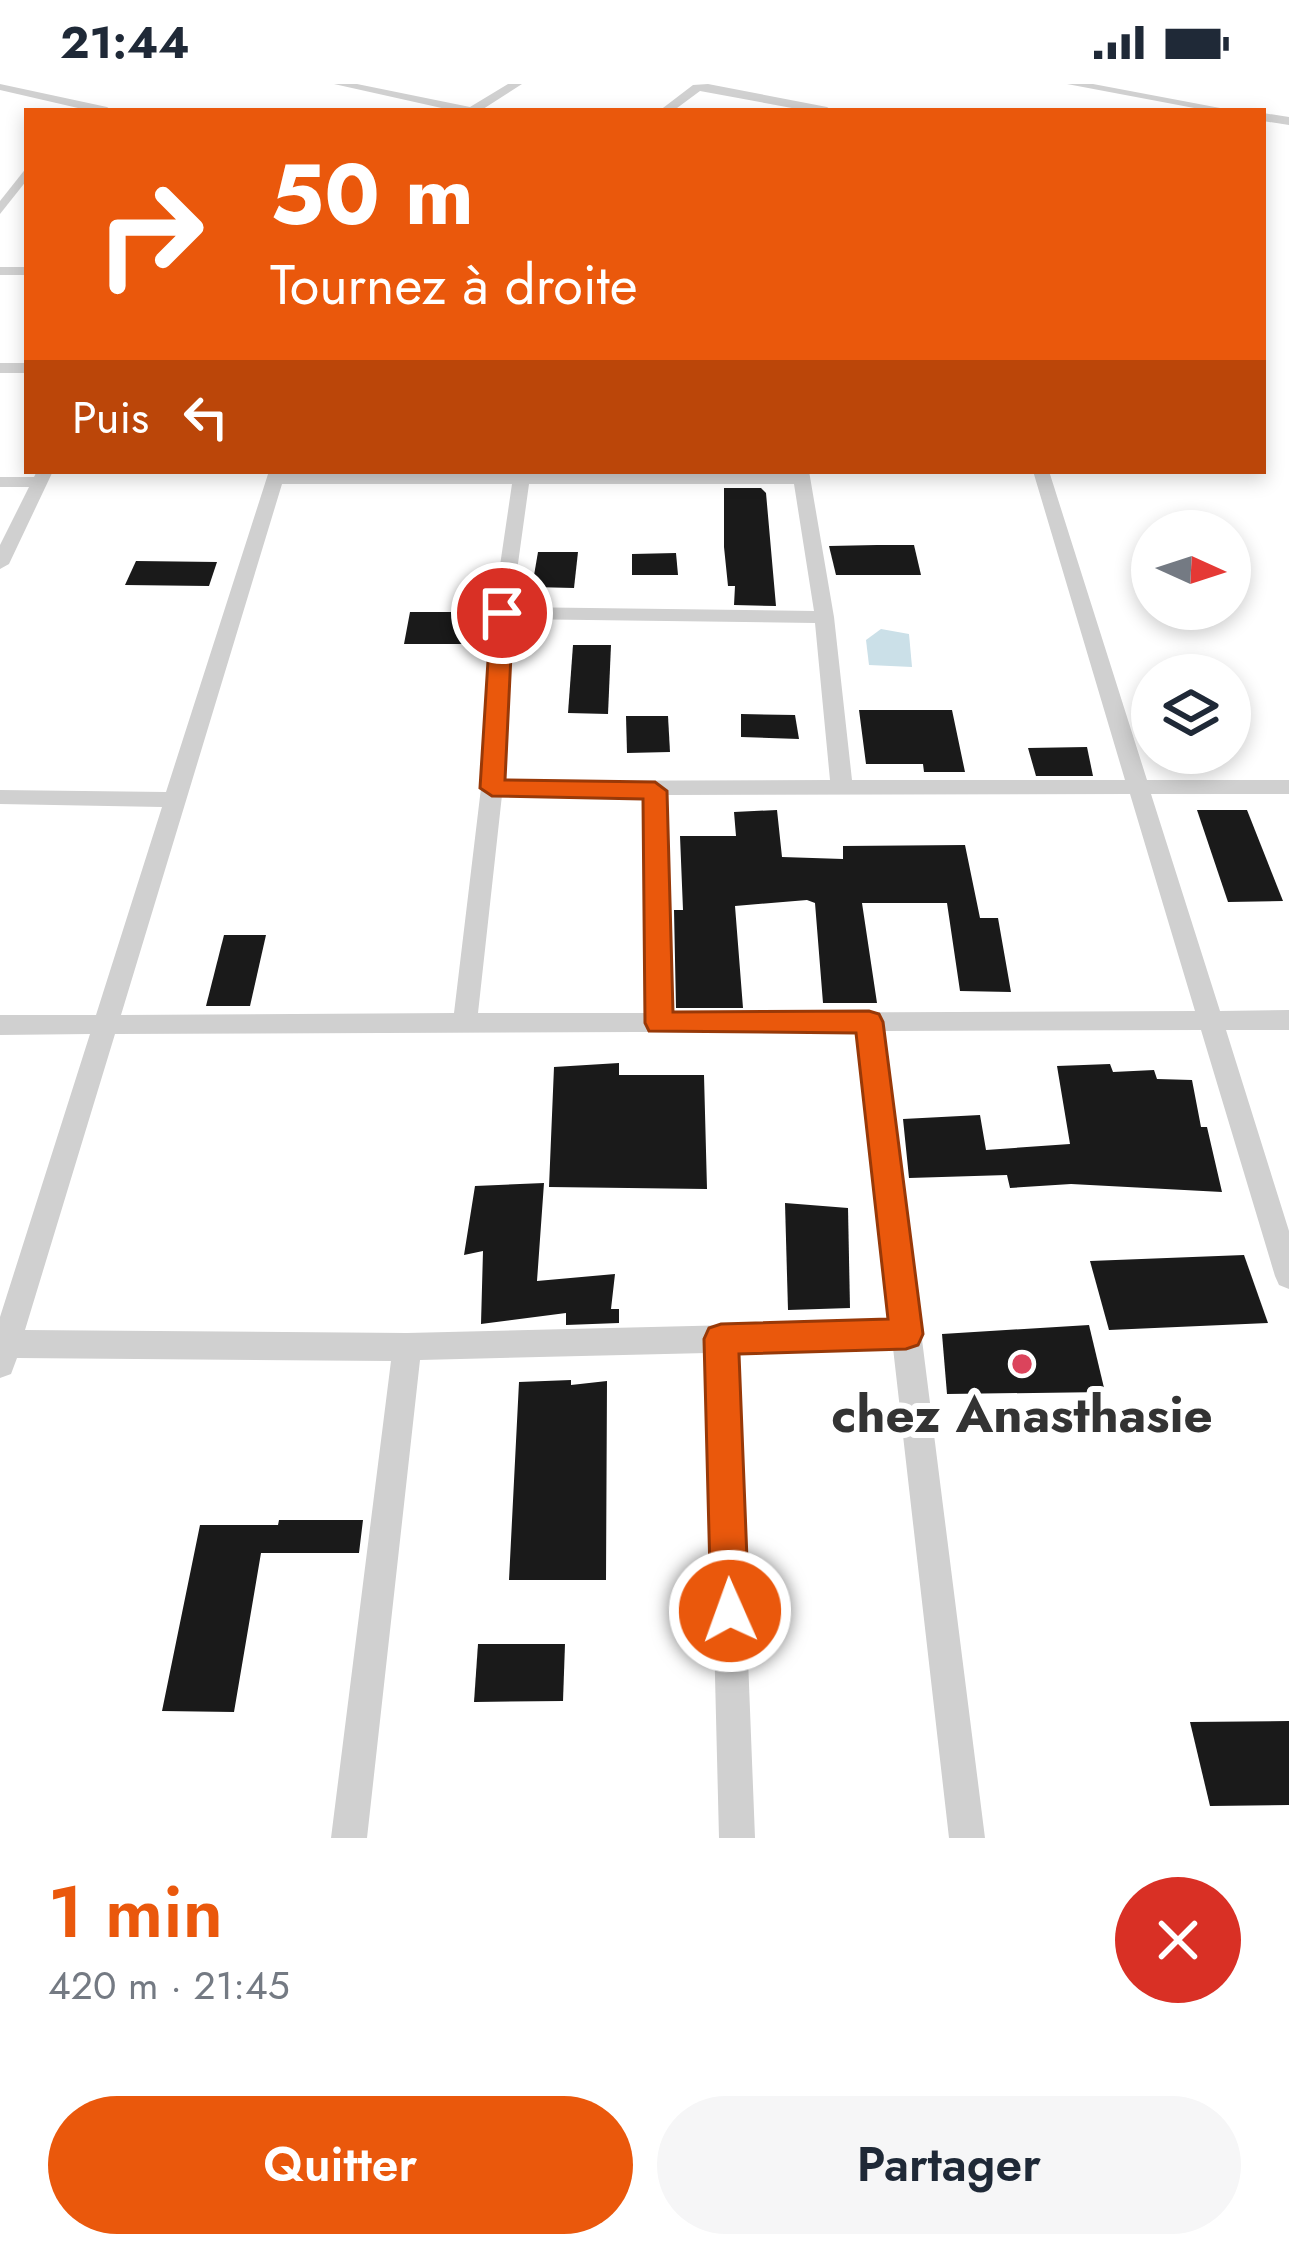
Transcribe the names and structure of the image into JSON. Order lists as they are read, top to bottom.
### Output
{
  "places": ["chez Anasthasie"],
  "north": "right",
  "page": {
    "status": "21:44",
    "turn": ["50 m", "Tournez à droite"],
    "then": "Puis",
    "heading": ["1 min", "420 m · 21:45"],
    "buttons": ["Quitter", "Partager"]
  }
}
